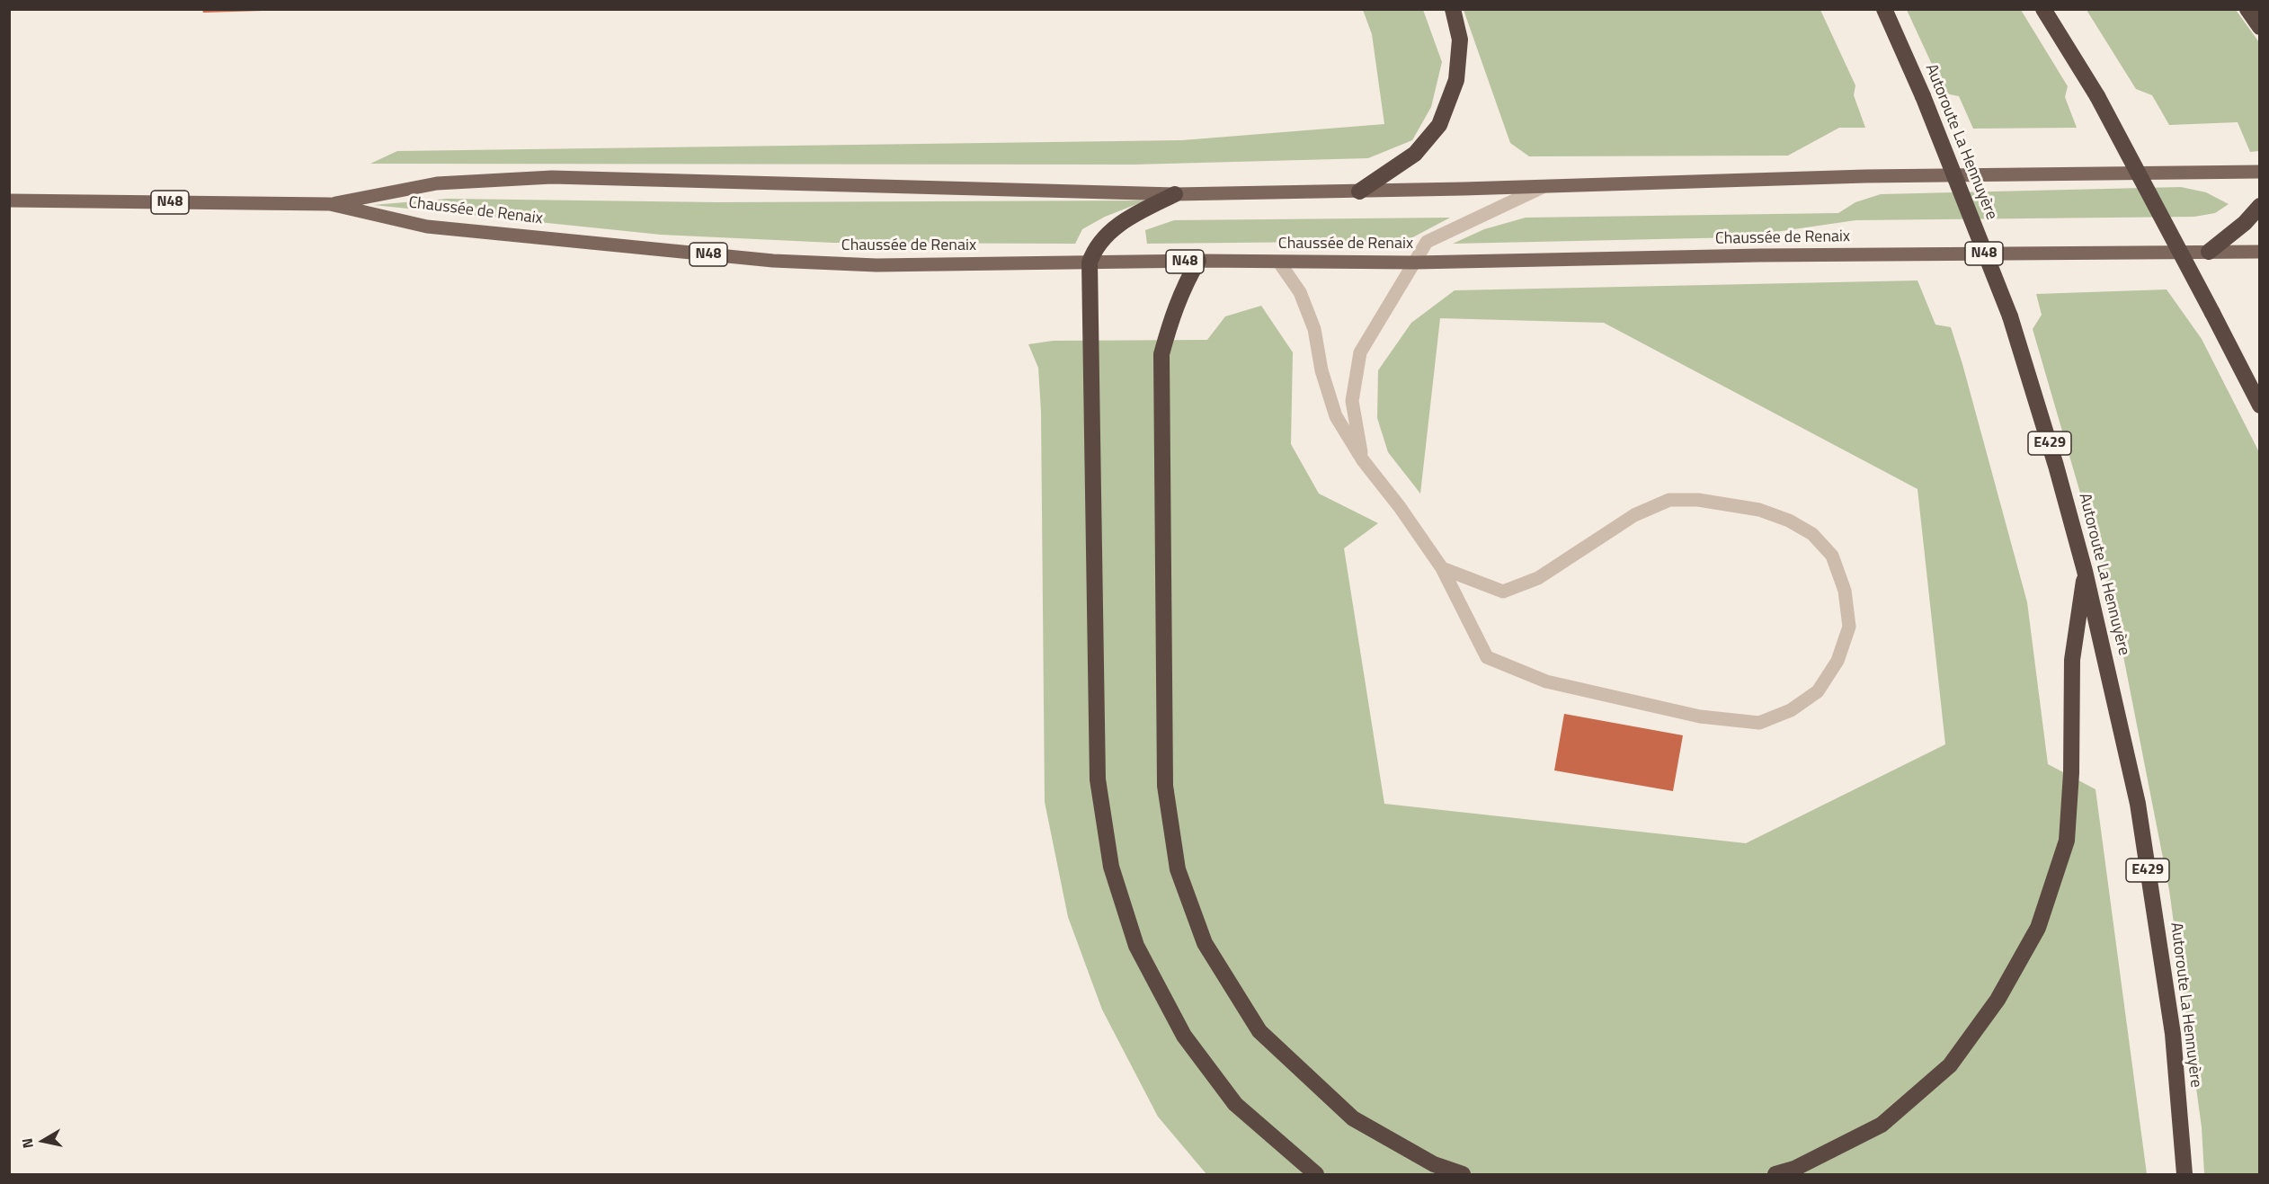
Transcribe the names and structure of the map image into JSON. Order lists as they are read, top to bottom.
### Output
{
  "streets": {
    "highway": ["Autoroute La Hennuyère", "E429"],
    "main road": ["N48", "Chaussée de Renaix"]
  },
  "crossings": [
    ["N48", "Chaussée de Renaix"]
  ],
  "north": "left"
}
